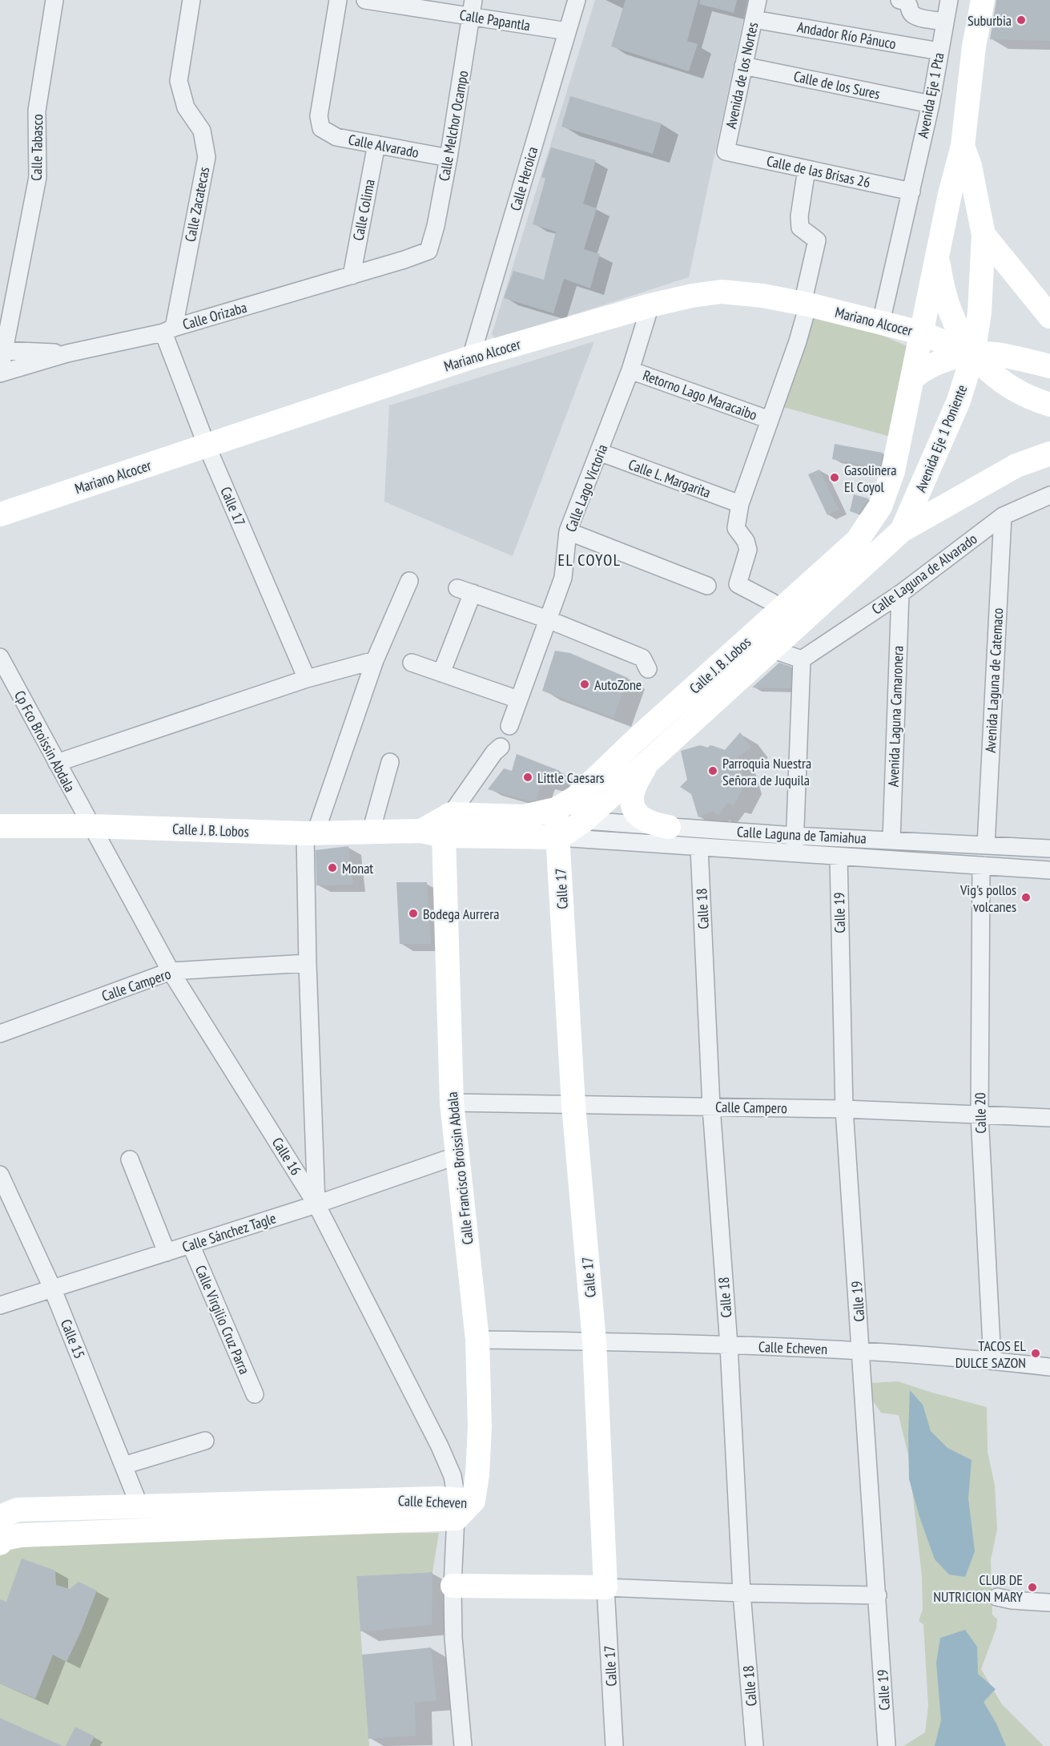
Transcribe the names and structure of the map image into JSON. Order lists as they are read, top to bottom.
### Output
{
  "streets": {
    "main road": [
      "Mariano Alcocer",
      "Avenida Eje 1 Poniente",
      "Calle 17",
      "Calle J. B. Lobos",
      "Calle Francisco Broissin Abdala",
      "Calle Echeven"
    ],
    "street": [
      "Calle Papantla",
      "Andador Río Pánuco",
      "Avenida de los Nortes",
      "Calle de los Sures",
      "Avenida Eje 1 Pta",
      "Calle Melchor Ocampo",
      "Calle Alvarado",
      "Calle Tabasco",
      "Calle de las Brisas 26",
      "Calle Heroica",
      "Calle Zacatecas",
      "Calle Colima",
      "Calle Orizaba",
      "Retorno Lago Maracaibo",
      "Calle L. Margarita",
      "Calle Lago Victoria",
      "Calle Laguna de Alvarado",
      "Avenida Laguna de Catemaco",
      "Avenida Laguna Camaronera",
      "Cp Fco Broissin Abdala",
      "Calle Laguna de Tamiahua",
      "Calle 18",
      "Calle 19",
      "Calle Campero",
      "Calle 20",
      "Calle 16",
      "Calle Sánchez Tagle",
      "Calle Virgilio Cruz Parra",
      "Calle 15"
    ]
  },
  "crossings": [
    ["Calle Papantla", "Calle Melchor Ocampo"],
    ["Calle Papantla", "Calle Heroica"],
    ["Andador Río Pánuco", "Avenida de los Nortes"],
    ["Andador Río Pánuco", "Avenida Eje 1 Pta"],
    ["Avenida de los Nortes", "Calle de los Sures"],
    ["Avenida de los Nortes", "Calle de las Brisas 26"],
    ["Calle de los Sures", "Avenida Eje 1 Pta"],
    ["Avenida Eje 1 Pta", "Calle de las Brisas 26"],
    ["Avenida Eje 1 Pta", "Mariano Alcocer"],
    ["Calle Melchor Ocampo", "Calle Alvarado"],
    ["Calle Melchor Ocampo", "Calle Orizaba"],
    ["Calle Alvarado", "Calle Colima"],
    ["Calle Tabasco", "Calle Orizaba"],
    ["Calle Heroica", "Mariano Alcocer"],
    ["Calle Zacatecas", "Calle Orizaba"],
    ["Calle Zacatecas", "Calle 17"],
    ["Calle Colima", "Calle Orizaba"],
    ["Calle Orizaba", "Calle 17"],
    ["Mariano Alcocer", "Avenida Eje 1 Poniente"],
    ["Mariano Alcocer", "Calle Lago Victoria"],
    ["Mariano Alcocer", "Calle 17"],
    ["Retorno Lago Maracaibo", "Calle Lago Victoria"],
    ["Avenida Eje 1 Poniente", "Calle J. B. Lobos"],
    ["Calle L. Margarita", "Calle Lago Victoria"],
    ["Calle 17", "Calle J. B. Lobos"],
    ["Calle 17", "Calle Laguna de Tamiahua"],
    ["Calle 17", "Calle Campero"],
    ["Calle 17", "Calle Echeven"],
    ["Calle Laguna de Alvarado", "Avenida Laguna de Catemaco"],
    ["Calle Laguna de Alvarado", "Avenida Laguna Camaronera"],
    ["Calle J. B. Lobos", "Cp Fco Broissin Abdala"],
    ["Calle J. B. Lobos", "Calle Laguna de Tamiahua"],
    ["Calle J. B. Lobos", "Calle 16"],
    ["Calle J. B. Lobos", "Calle Francisco Broissin Abdala"],
    ["Avenida Laguna de Catemaco", "Calle Laguna de Tamiahua"],
    ["Avenida Laguna Camaronera", "Calle Laguna de Tamiahua"],
    ["Cp Fco Broissin Abdala", "Calle 16"],
    ["Calle Laguna de Tamiahua", "Calle 18"],
    ["Calle Laguna de Tamiahua", "Calle 19"],
    ["Calle Laguna de Tamiahua", "Calle 20"],
    ["Calle 18", "Calle Campero"],
    ["Calle 18", "Calle Echeven"],
    ["Calle 19", "Calle Campero"],
    ["Calle 19", "Calle Echeven"],
    ["Calle Campero", "Calle 20"],
    ["Calle Campero", "Calle 16"],
    ["Calle Campero", "Calle Francisco Broissin Abdala"],
    ["Calle 20", "Calle Echeven"],
    ["Calle 16", "Calle Francisco Broissin Abdala"],
    ["Calle 16", "Calle Sánchez Tagle"],
    ["Calle 16", "Calle Echeven"],
    ["Calle Francisco Broissin Abdala", "Calle Sánchez Tagle"],
    ["Calle Francisco Broissin Abdala", "Calle Echeven"],
    ["Calle Sánchez Tagle", "Calle Virgilio Cruz Parra"],
    ["Calle Sánchez Tagle", "Calle 15"],
    ["Calle 15", "Calle Echeven"]
  ],
  "districts": ["EL COYOL"],
  "places": [
    "Suburbia",
    "Gasolinera El Coyol",
    "AutoZone",
    "Parroquia Nuestra Señora de Juquila",
    "Little Caesars",
    "Monat",
    "Vig's pollos volcanes",
    "Bodega Aurrera",
    "TACOS EL DULCE SAZON",
    "CLUB DE NUTRICION MARY"
  ]
}
